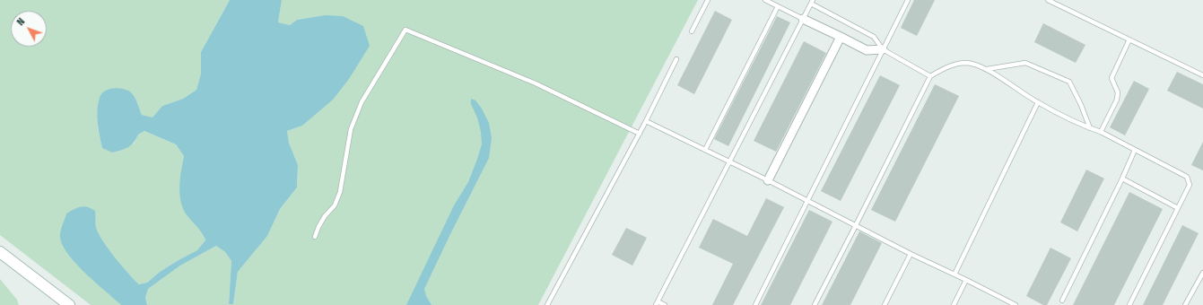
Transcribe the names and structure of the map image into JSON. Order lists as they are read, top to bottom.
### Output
{
  "north": "top left"
}
